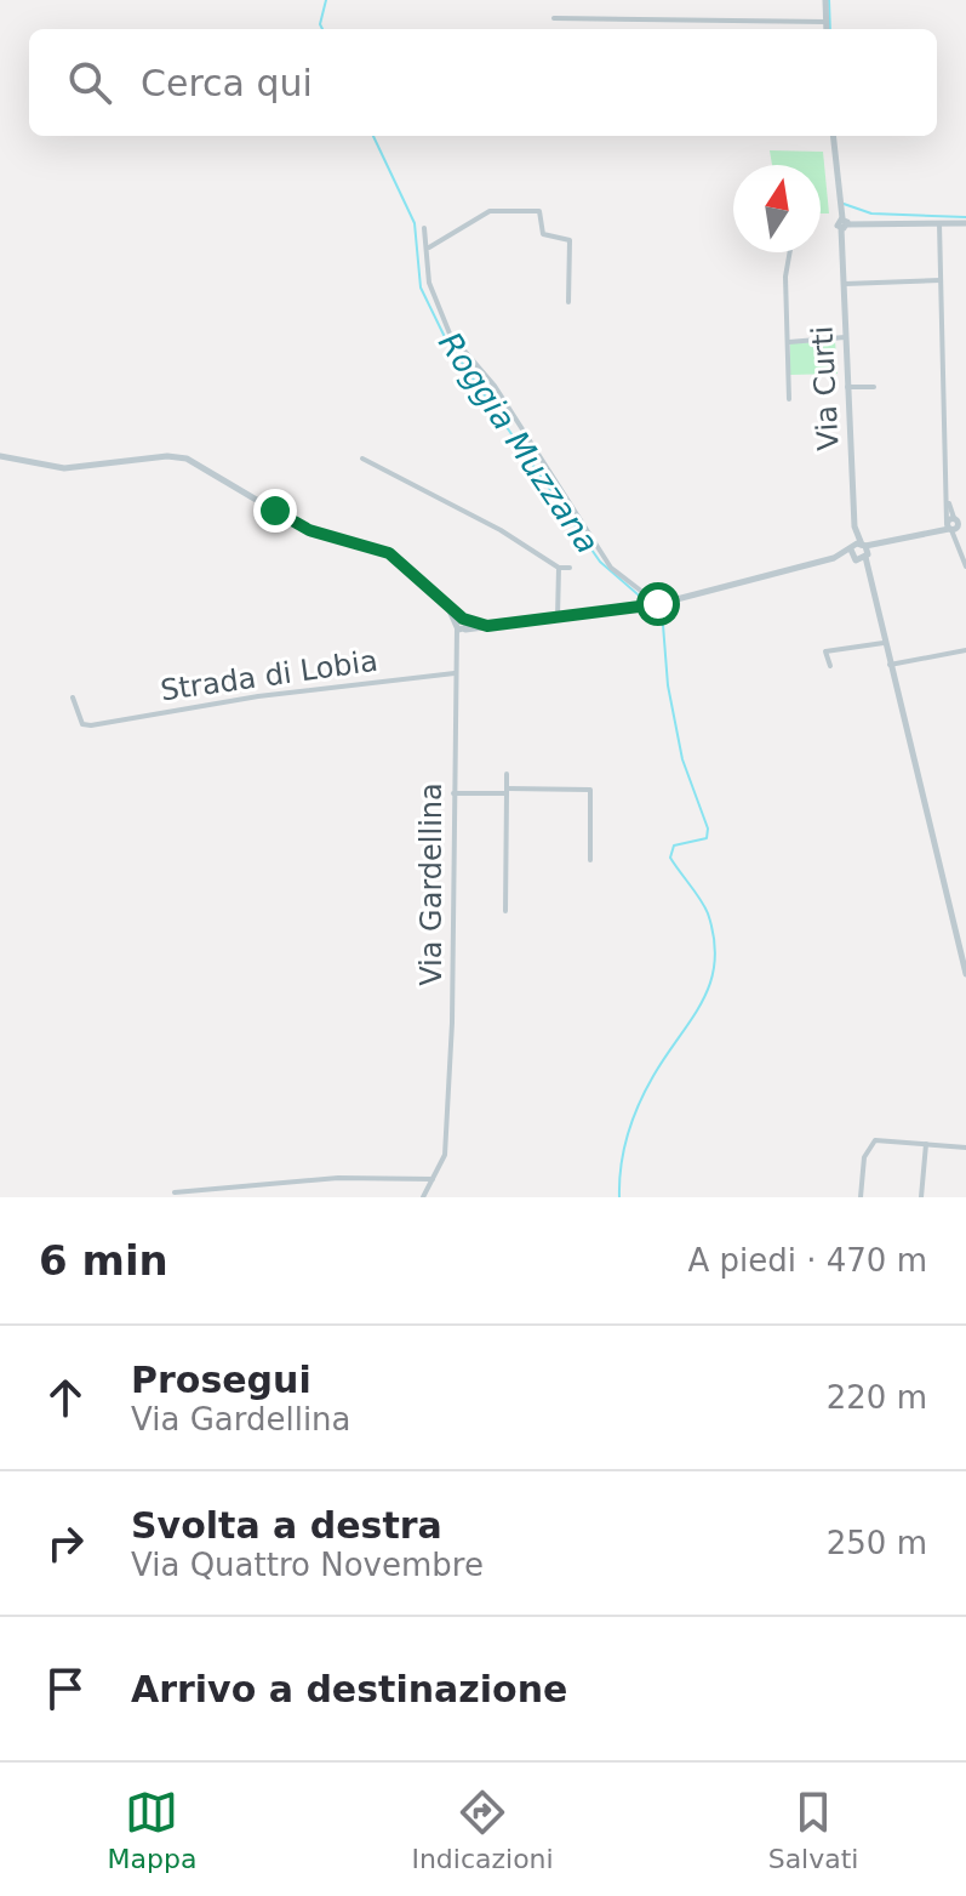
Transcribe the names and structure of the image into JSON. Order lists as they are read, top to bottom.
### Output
{
  "streets": {
    "street": ["Via Curti", "Strada di Lobia", "Via Gardellina"]
  },
  "crossings": [
    ["Strada di Lobia", "Via Gardellina"]
  ],
  "water": ["Roggia Muzzana"],
  "north": "top",
  "page": {
    "search": "Cerca qui",
    "heading": ["6 min", "A piedi · 470 m"],
    "list": [
      ["Prosegui", "Via Gardellina", "220 m"],
      ["Svolta a destra", "Via Quattro Novembre", "250 m"],
      "Arrivo a destinazione"
    ],
    "nav": ["Mappa", "Indicazioni", "Salvati"]
  }
}
